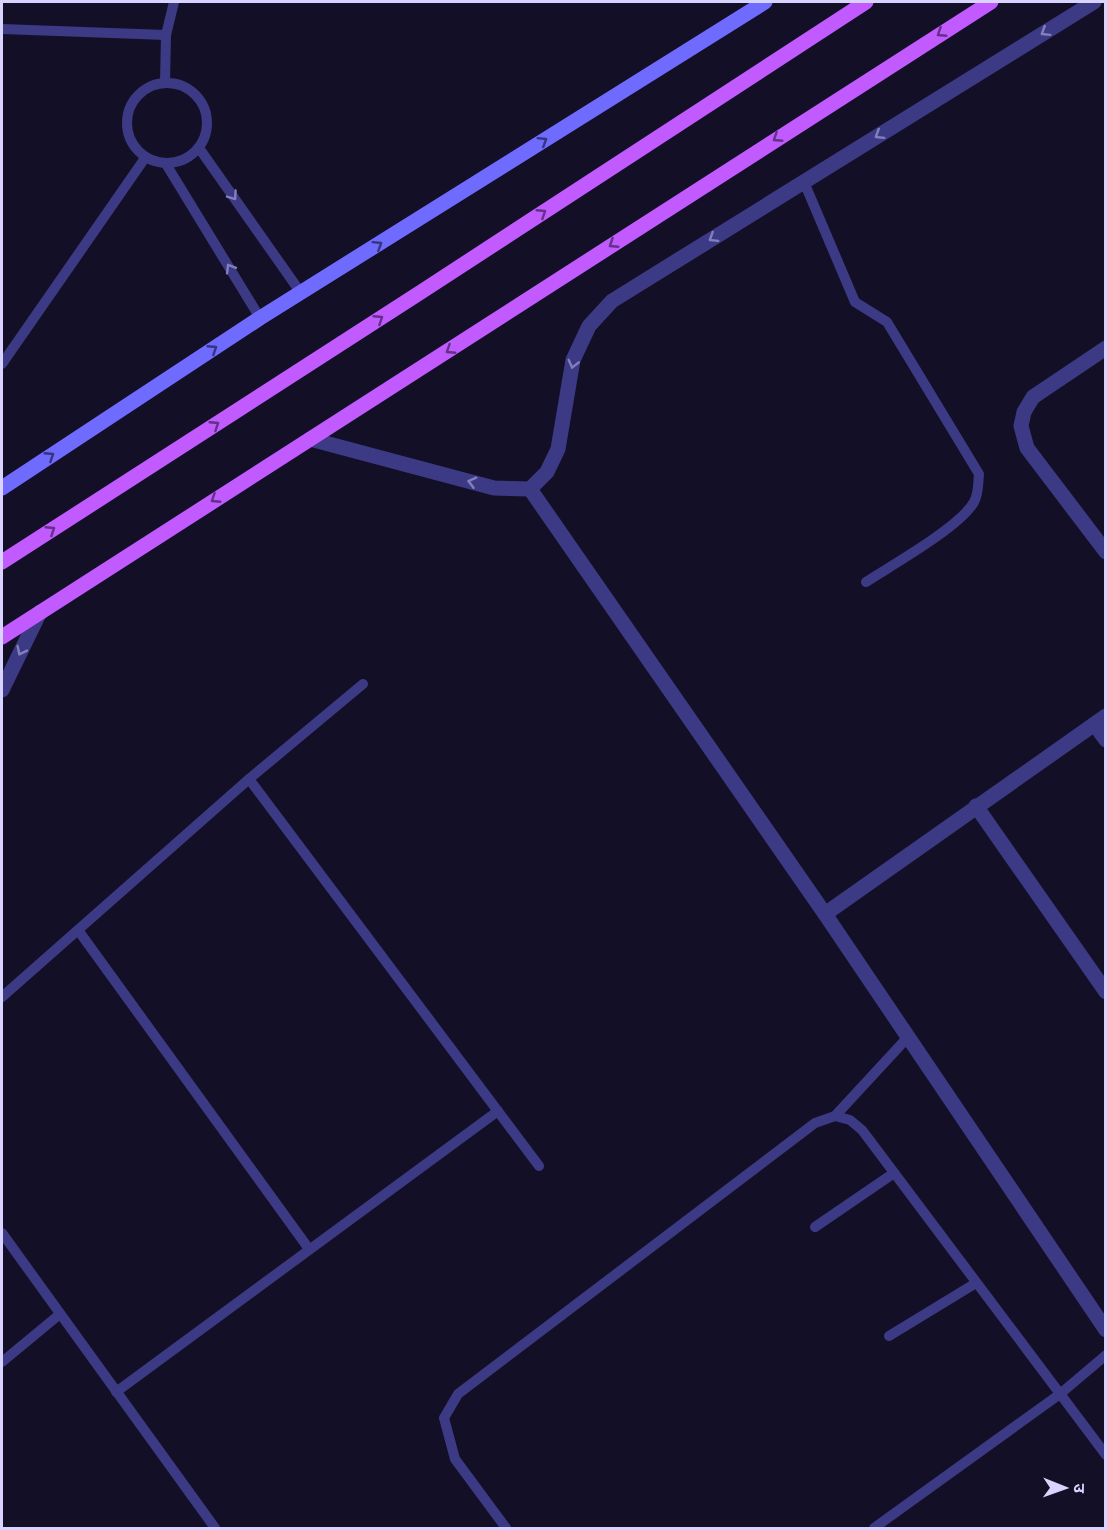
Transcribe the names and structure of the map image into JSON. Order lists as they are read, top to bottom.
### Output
{
  "north": "right"
}
